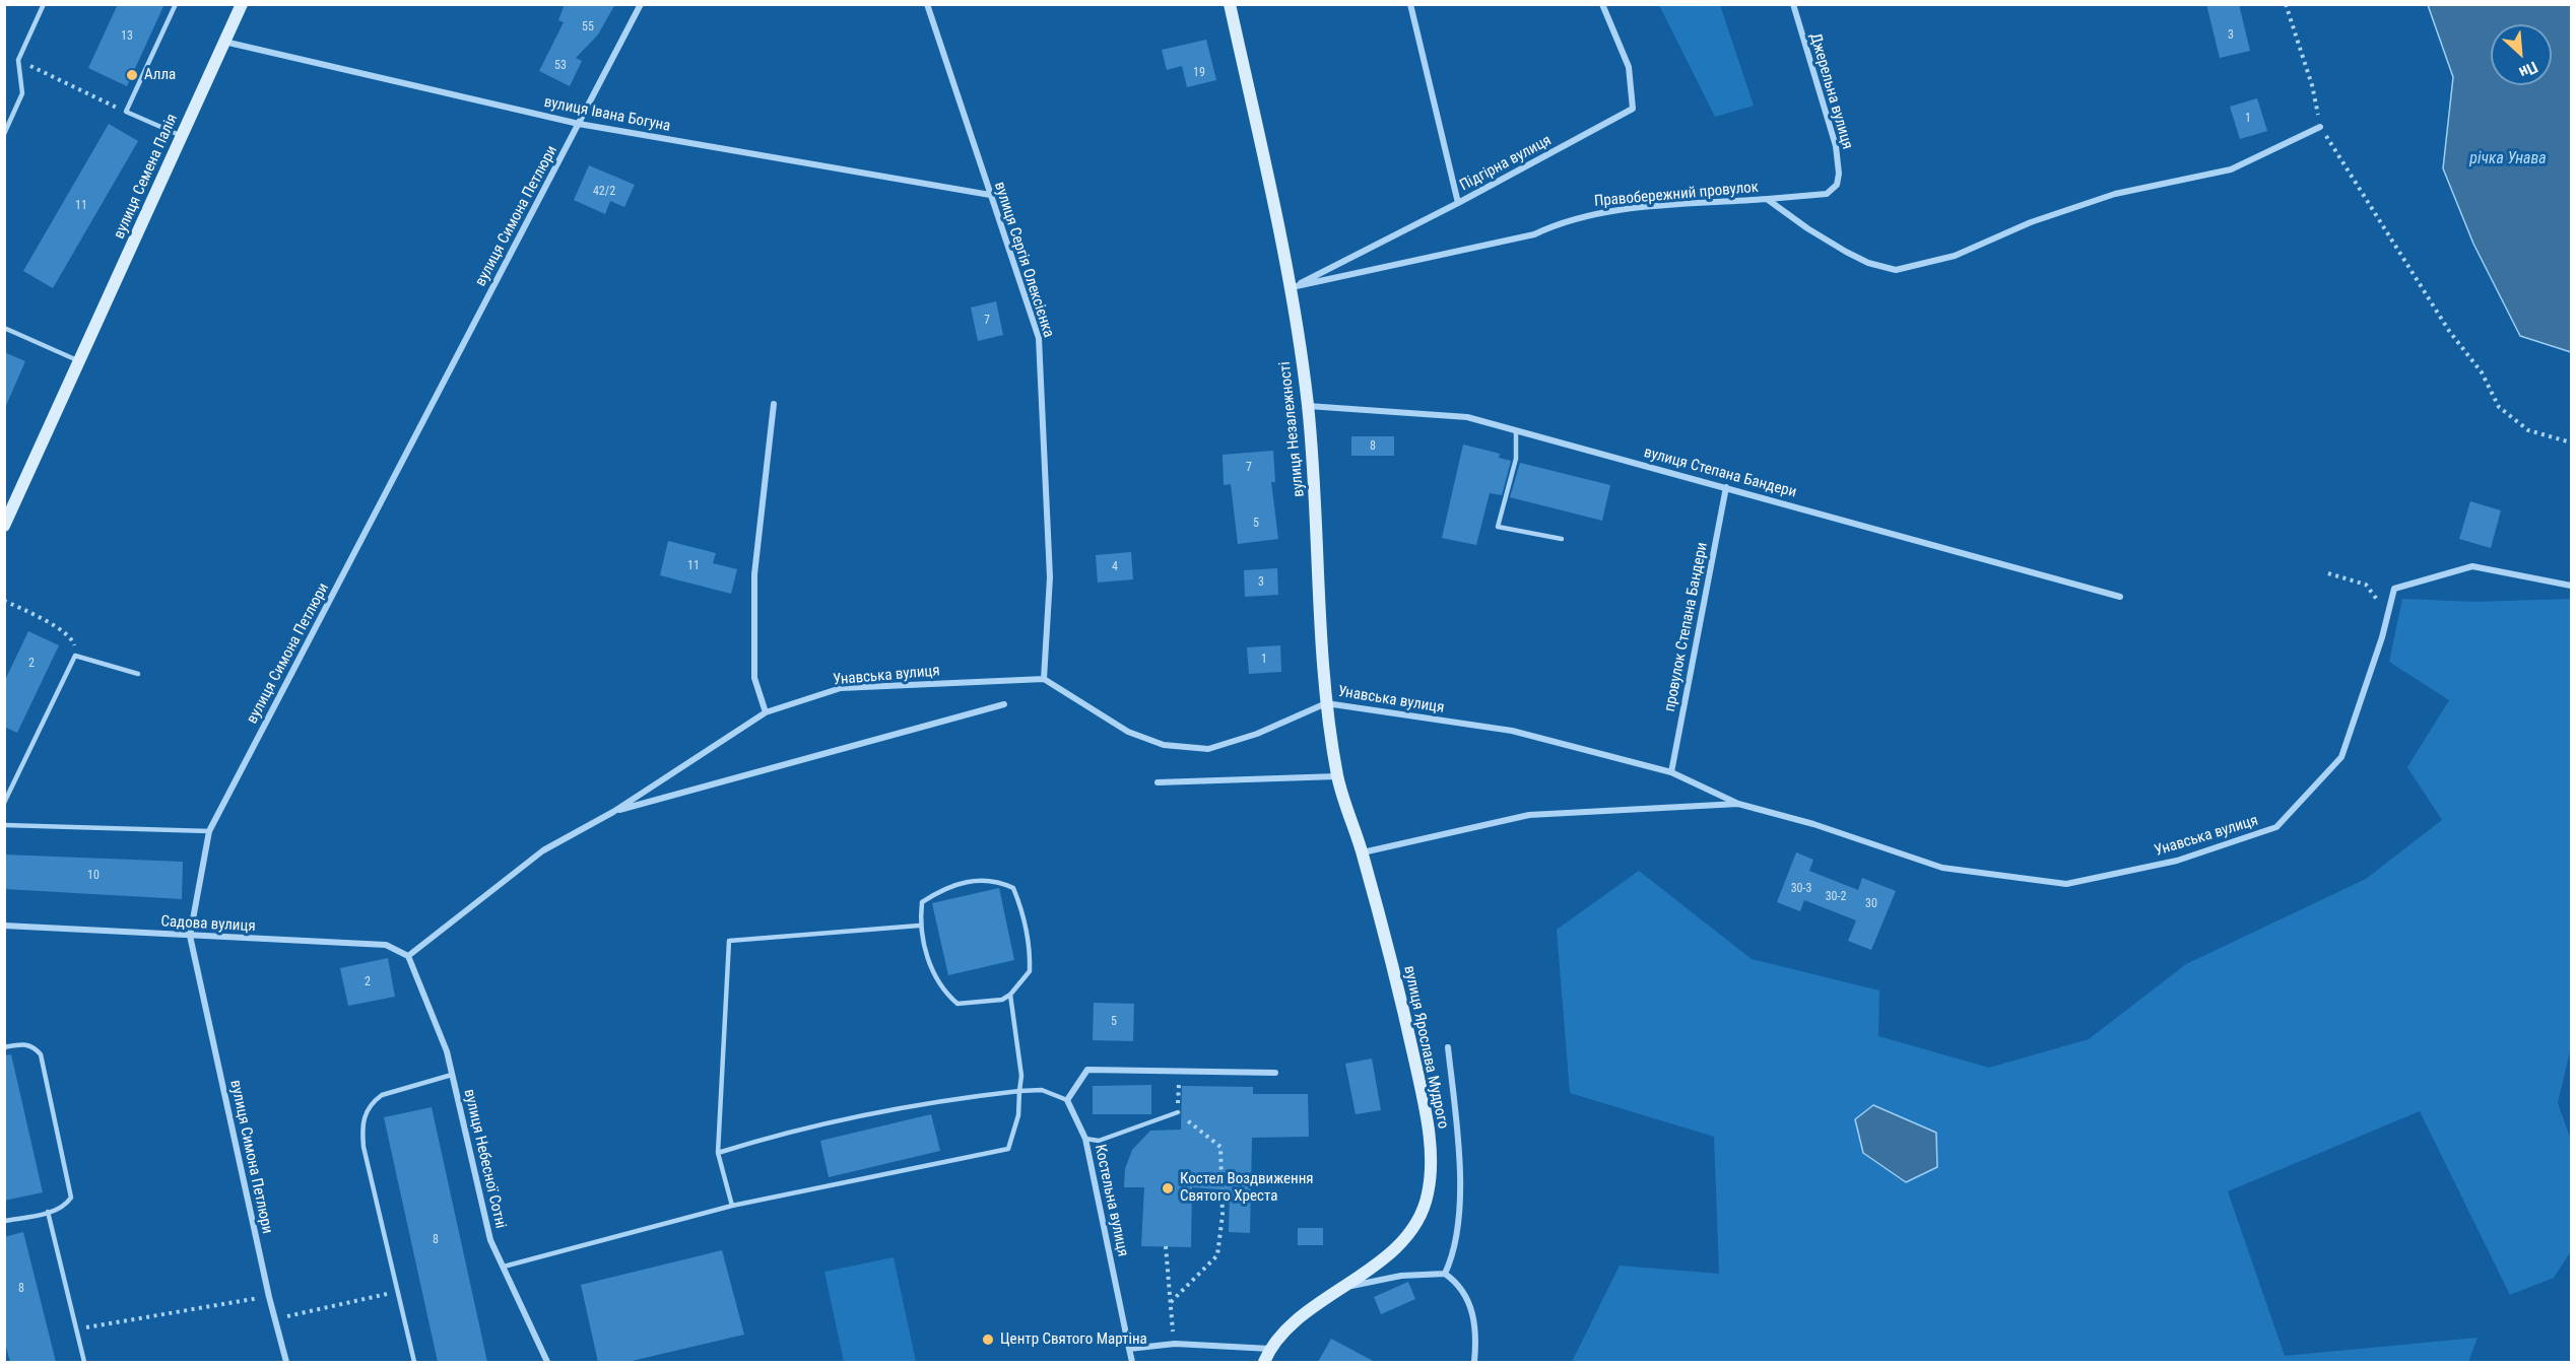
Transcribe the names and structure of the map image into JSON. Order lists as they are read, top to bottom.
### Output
{
  "streets": {
    "street": [
      "Джерельна вулиця",
      "вулиця Івана Богуна",
      "Підгірна вулиця",
      "вулиця Семена Палія",
      "Правобережний провулок",
      "вулиця Симона Петлюри",
      "вулиця Сергія Олексієнка",
      "вулиця Незалежності",
      "вулиця Степана Бандери",
      "провулок Степана Бандери",
      "Унавська вулиця",
      "Садова вулиця",
      "вулиця Ярослава Мудрого",
      "вулиця Небесної Сотні",
      "Костельна вулиця"
    ]
  },
  "crossings": [
    ["Джерельна вулиця", "Правобережний провулок"],
    ["вулиця Івана Богуна", "вулиця Семена Палія"],
    ["вулиця Івана Богуна", "вулиця Симона Петлюри"],
    ["вулиця Івана Богуна", "вулиця Сергія Олексієнка"],
    ["Підгірна вулиця", "Правобережний провулок"],
    ["Підгірна вулиця", "вулиця Незалежності"],
    ["Правобережний провулок", "вулиця Незалежності"],
    ["вулиця Симона Петлюри", "Садова вулиця"],
    ["вулиця Сергія Олексієнка", "Унавська вулиця"],
    ["вулиця Незалежності", "вулиця Степана Бандери"],
    ["вулиця Незалежності", "Унавська вулиця"],
    ["вулиця Незалежності", "вулиця Ярослава Мудрого"],
    ["вулиця Степана Бандери", "провулок Степана Бандери"],
    ["провулок Степана Бандери", "Унавська вулиця"],
    ["Унавська вулиця", "Садова вулиця"],
    ["Унавська вулиця", "вулиця Ярослава Мудрого"],
    ["Унавська вулиця", "вулиця Небесної Сотні"],
    ["Садова вулиця", "вулиця Небесної Сотні"]
  ],
  "water": ["річка Унава"],
  "places": ["Алла", "Костел Воздвиження Святого Хреста", "Центр Святого Мартіна"],
  "house_numbers": [
    "55",
    "3",
    "13",
    "53",
    "19",
    "1",
    "42/2",
    "11",
    "7",
    "8",
    "7",
    "5",
    "11",
    "4",
    "3",
    "1",
    "2",
    "10",
    "30-3",
    "30-2",
    "30",
    "2",
    "5",
    "8",
    "8"
  ],
  "north": "bottom right"
}
